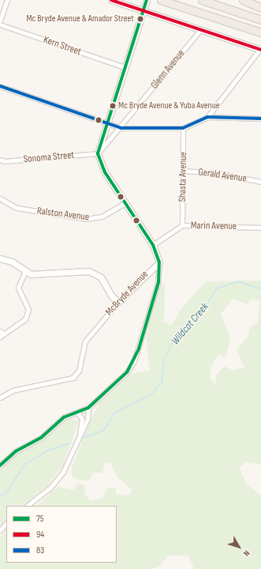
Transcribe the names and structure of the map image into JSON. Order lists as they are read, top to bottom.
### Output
{
  "streets": {
    "main road": ["McBryde Avenue"],
    "street": [
      "Kern Street",
      "Glenn Avenue",
      "Sonoma Street",
      "Gerald Avenue",
      "Shasta Avenue",
      "Ralston Avenue",
      "Marin Avenue"
    ]
  },
  "crossings": [
    ["Glenn Avenue", "Sonoma Street"],
    ["Gerald Avenue", "Shasta Avenue"],
    ["Shasta Avenue", "Marin Avenue"]
  ],
  "water": ["Wildcat Creek"],
  "places": ["Mc Bryde Avenue & Amador Street", "Mc Bryde Avenue & Yuba Avenue"],
  "lines": ["transit line 75", "transit line 94", "transit line 83"],
  "legend": ["75", "94", "83"],
  "north": "bottom right"
}
